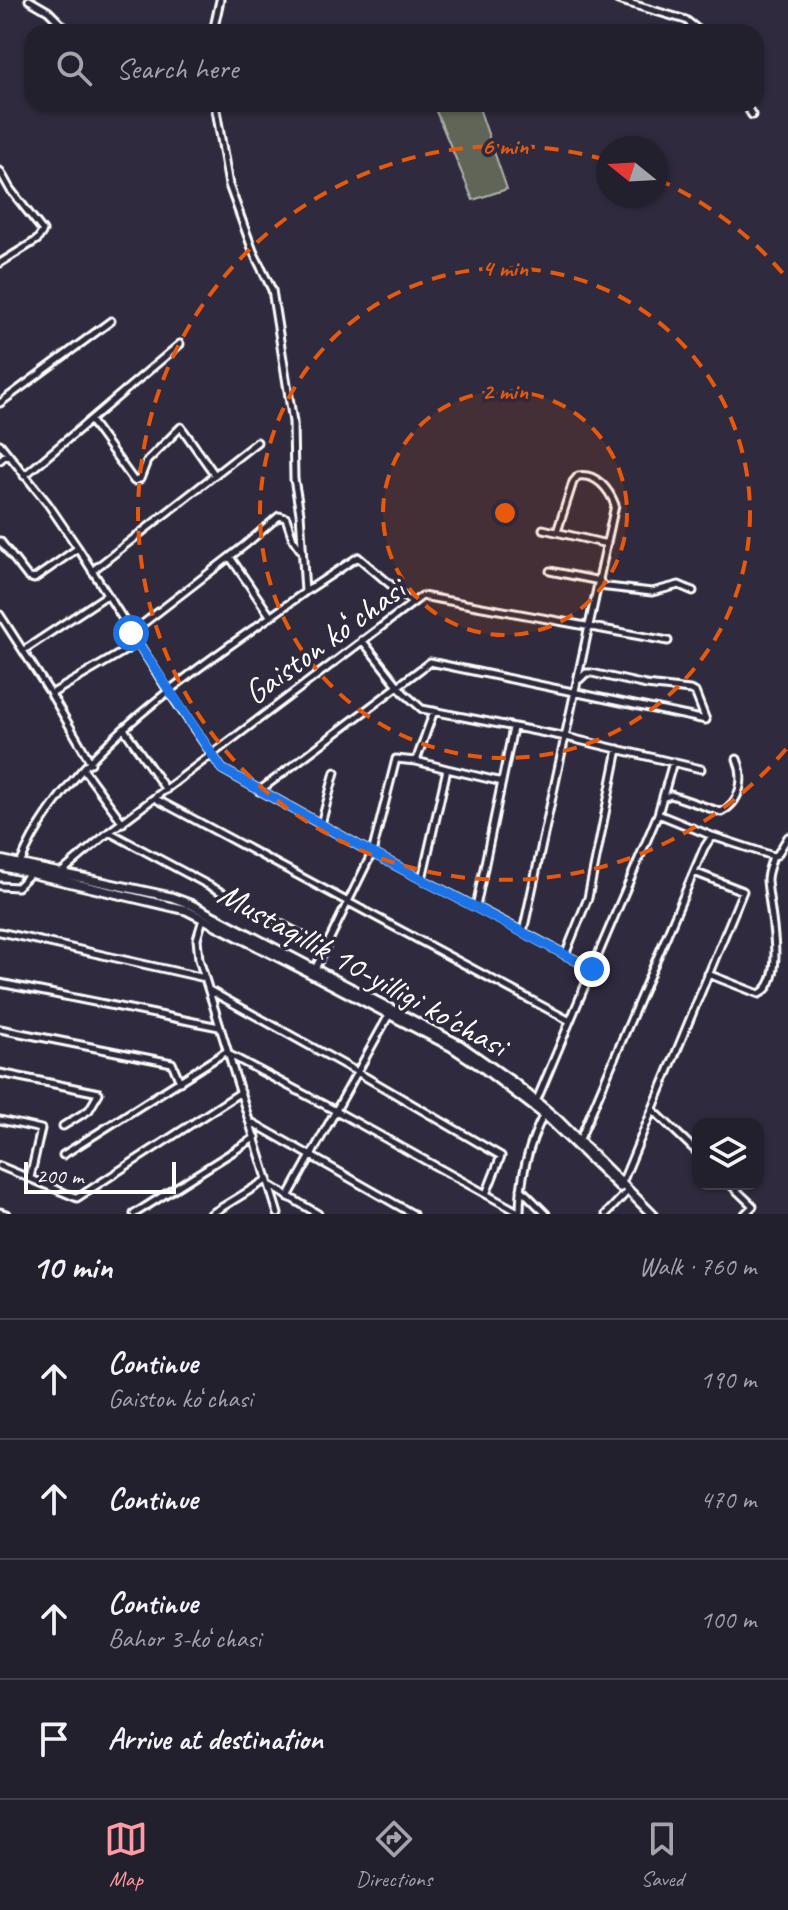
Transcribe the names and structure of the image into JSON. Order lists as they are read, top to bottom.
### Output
{
  "streets": {
    "main road": ["Mustaqillik 10-yilligi ko'chasi"],
    "street": ["Gaiston koʻchasi"]
  },
  "crossings": [
    ["Gaiston koʻchasi", "Mustaqillik 10-yilligi ko'chasi"]
  ],
  "scale_bar": "200 m",
  "north": "left",
  "page": {
    "search": "Search here",
    "scale": "200 m",
    "heading": ["10 min", "Walk · 760 m"],
    "list": [
      ["Continue", "Gaiston koʻchasi", "190 m"],
      ["Continue", "470 m"],
      ["Continue", "Bahor 3-koʻchasi", "100 m"],
      "Arrive at destination"
    ],
    "nav": ["Map", "Directions", "Saved"]
  },
  "rings": ["6 min", "4 min", "2 min"]
}
